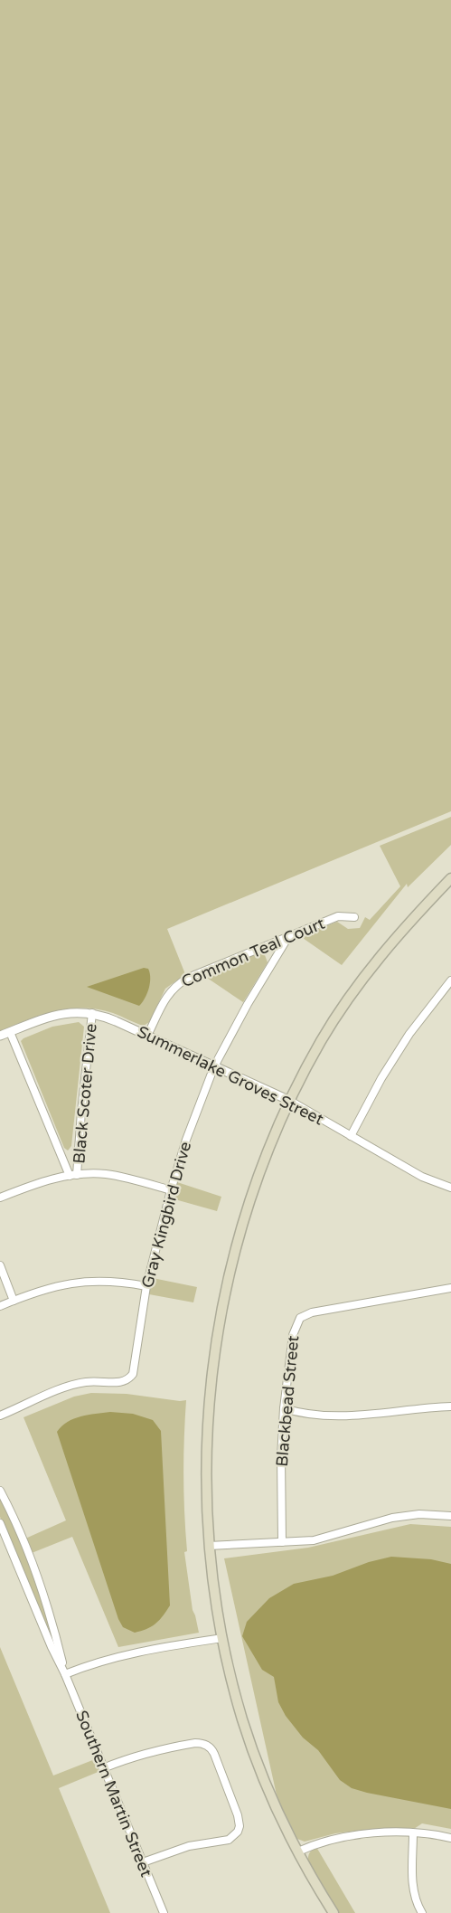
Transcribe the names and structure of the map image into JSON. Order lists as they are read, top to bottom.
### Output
{
  "streets": {
    "street": [
      "Common Teal Court",
      "Summerlake Groves Street",
      "Black Scoter Drive",
      "Gray Kingbird Drive",
      "Blackbead Street",
      "Southern Martin Street"
    ]
  },
  "crossings": [
    ["Common Teal Court", "Summerlake Groves Street"],
    ["Common Teal Court", "Gray Kingbird Drive"],
    ["Summerlake Groves Street", "Black Scoter Drive"],
    ["Summerlake Groves Street", "Gray Kingbird Drive"]
  ]
}
